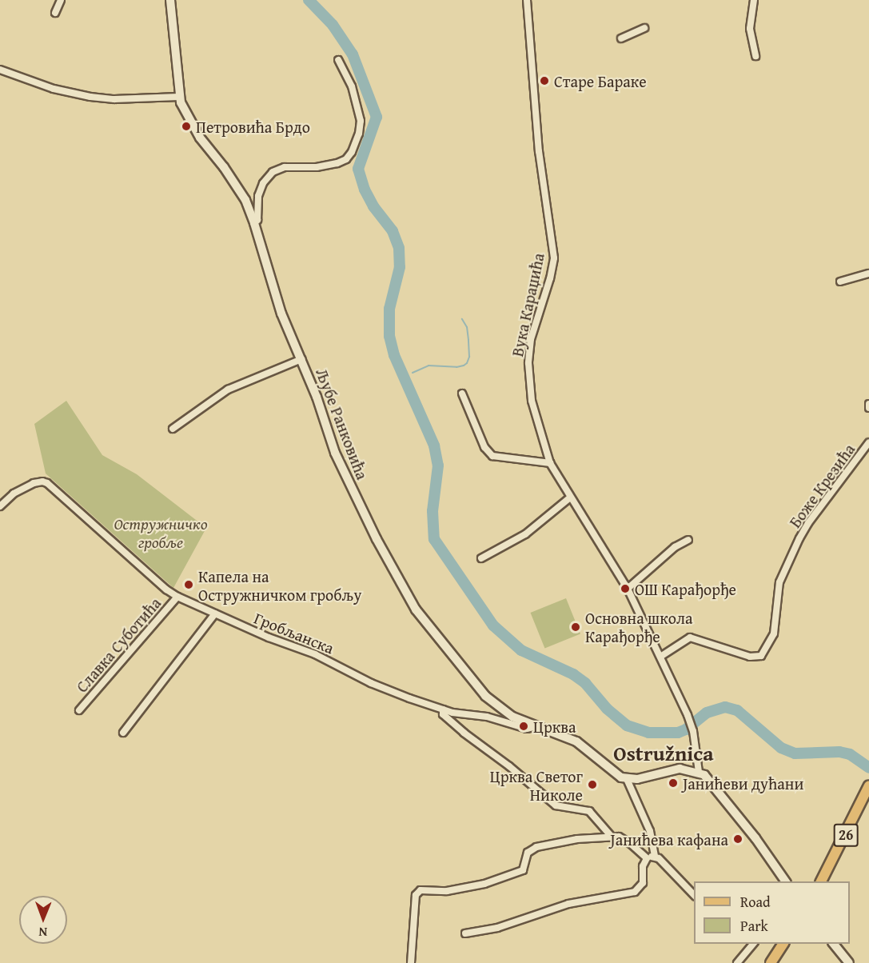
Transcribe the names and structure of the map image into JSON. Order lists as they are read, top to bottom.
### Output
{
  "streets": {
    "main road": ["26"],
    "street": [
      "Вука Караџића",
      "Љубе Ранковића",
      "Боже Крезића",
      "Гробљанска",
      "Славка Суботића"
    ]
  },
  "crossings": [
    ["Вука Караџића", "Боже Крезића"],
    ["Љубе Ранковића", "Гробљанска"],
    ["Гробљанска", "Славка Суботића"]
  ],
  "districts": ["Ostružnica"],
  "parks": ["Остружничко гробље"],
  "places": [
    "Старе Бараке",
    "Петровића Брдо",
    "Капела на Остружничком гробљу",
    "ОШ Карађорђе",
    "Основна школа Карађорђе",
    "Црква",
    "Јанићеви дућани",
    "Црква Светог Николе",
    "Јанићева кафана"
  ],
  "legend": ["Road", "Park"],
  "north": "bottom"
}
